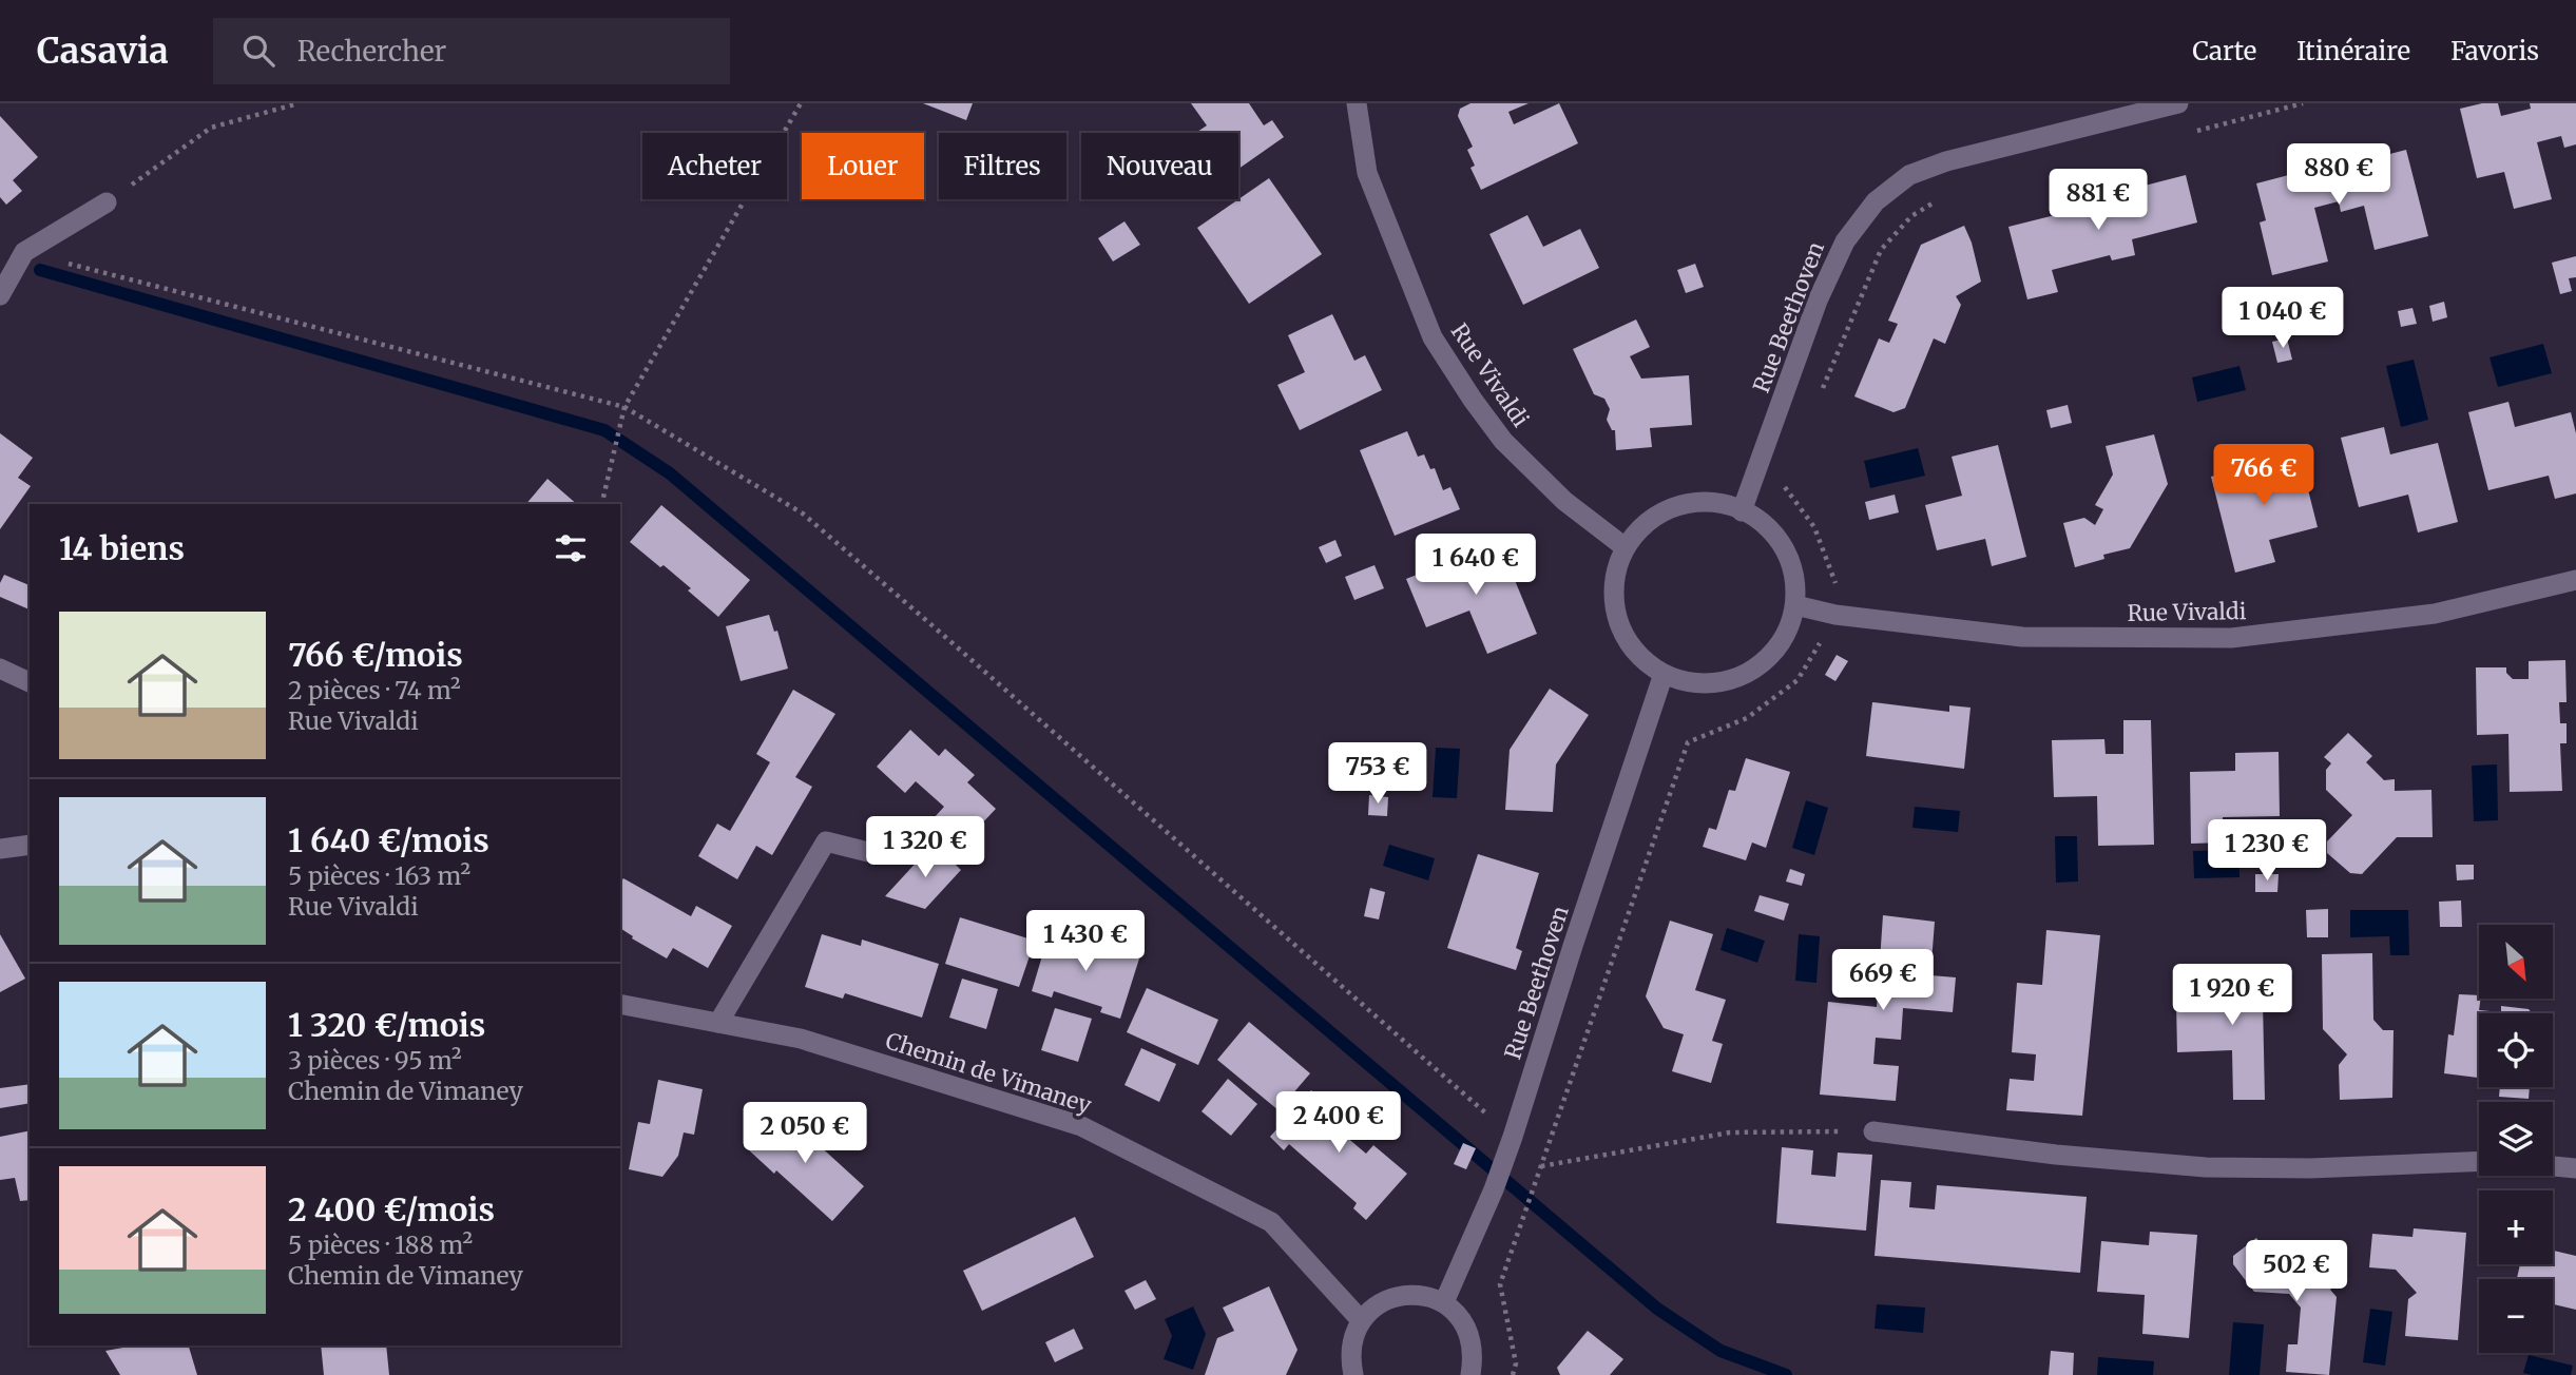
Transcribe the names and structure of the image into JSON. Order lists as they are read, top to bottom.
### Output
{
  "streets": {
    "street": ["Rue Beethoven", "Rue Vivaldi", "Chemin de Vimaney"]
  },
  "crossings": [
    ["Rue Beethoven", "Rue Vivaldi"]
  ],
  "north": "bottom right",
  "page": {
    "header": "Casavia",
    "search": "Rechercher",
    "nav": ["Carte", "Itinéraire", "Favoris"],
    "chip": [
      "Acheter",
      "Louer",
      "Filtres",
      "Nouveau"
    ],
    "price": [
      "880 €",
      "881 €",
      "1 040 €",
      "766 €",
      "1 640 €",
      "753 €",
      "1 320 €",
      "1 230 €",
      "1 430 €",
      "669 €",
      "1 920 €",
      "2 400 €",
      "2 050 €",
      "502 €"
    ],
    "heading": "14 biens",
    "list": [
      {
        "name": "766 €/mois",
        "note": "2 pièces · 74 m² · Rue Vivaldi"
      },
      {
        "name": "1 640 €/mois",
        "note": "5 pièces · 163 m² · Rue Vivaldi"
      },
      {
        "name": "1 320 €/mois",
        "note": "3 pièces · 95 m² · Chemin de Vimaney"
      },
      {
        "name": "2 400 €/mois",
        "note": "5 pièces · 188 m² · Chemin de Vimaney"
      }
    ],
    "map_buttons": ["+", "−"]
  }
}
